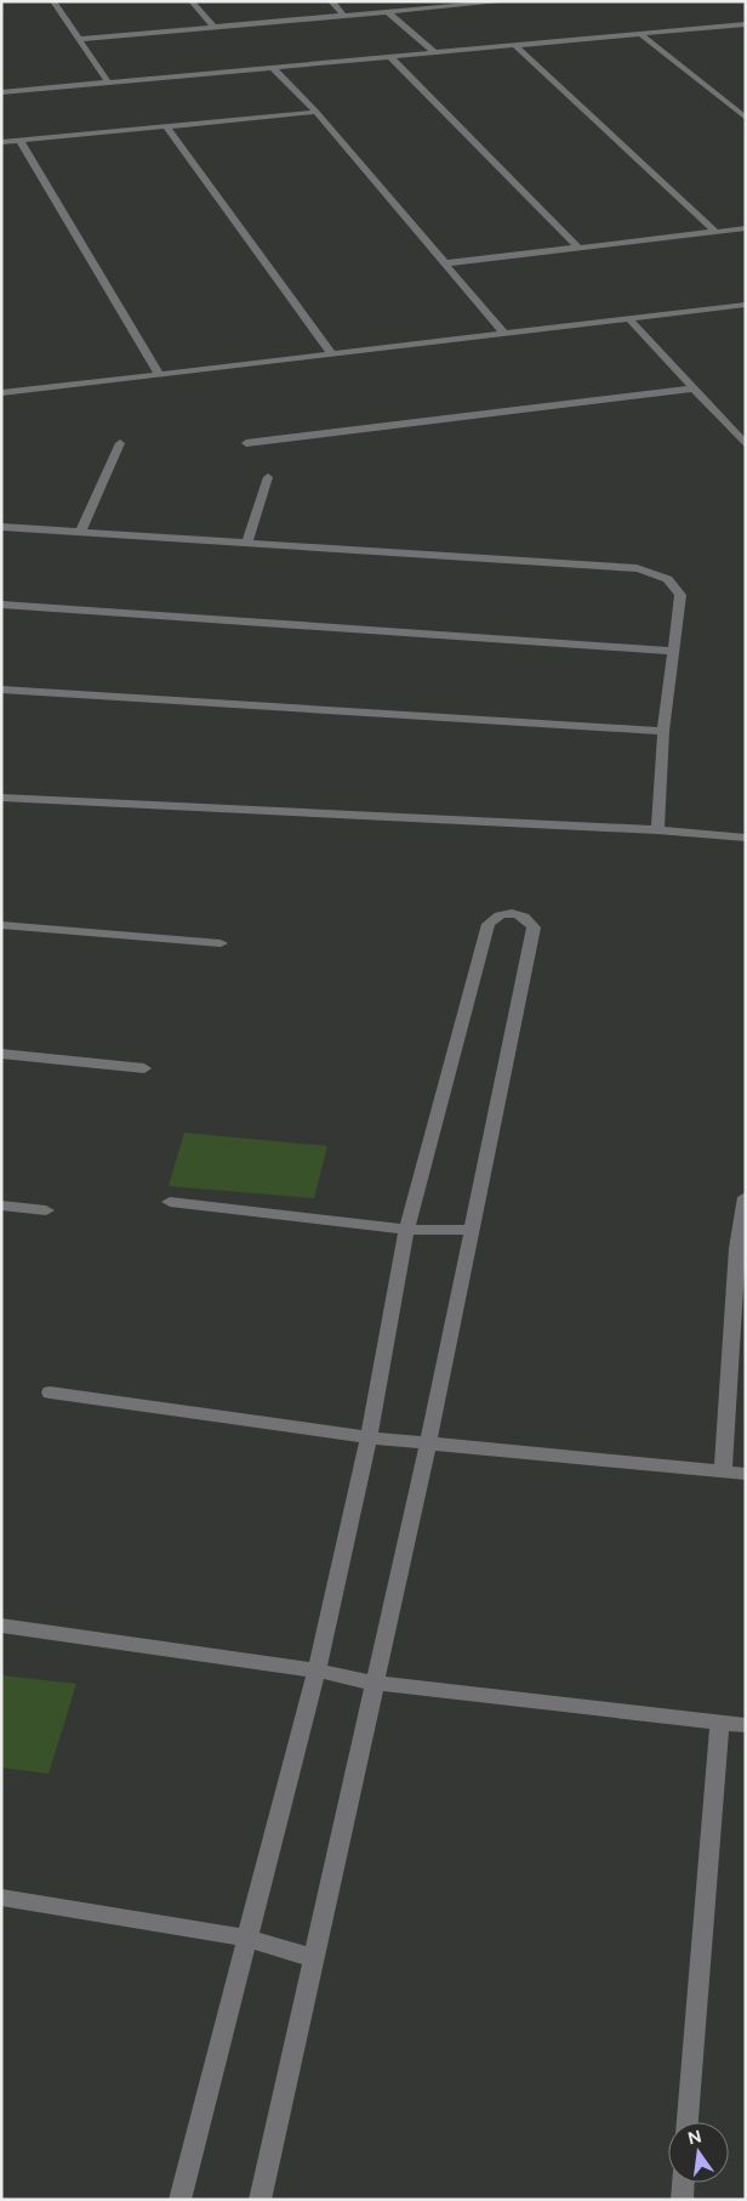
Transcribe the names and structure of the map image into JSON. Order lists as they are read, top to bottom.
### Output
{
  "north": "top"
}
